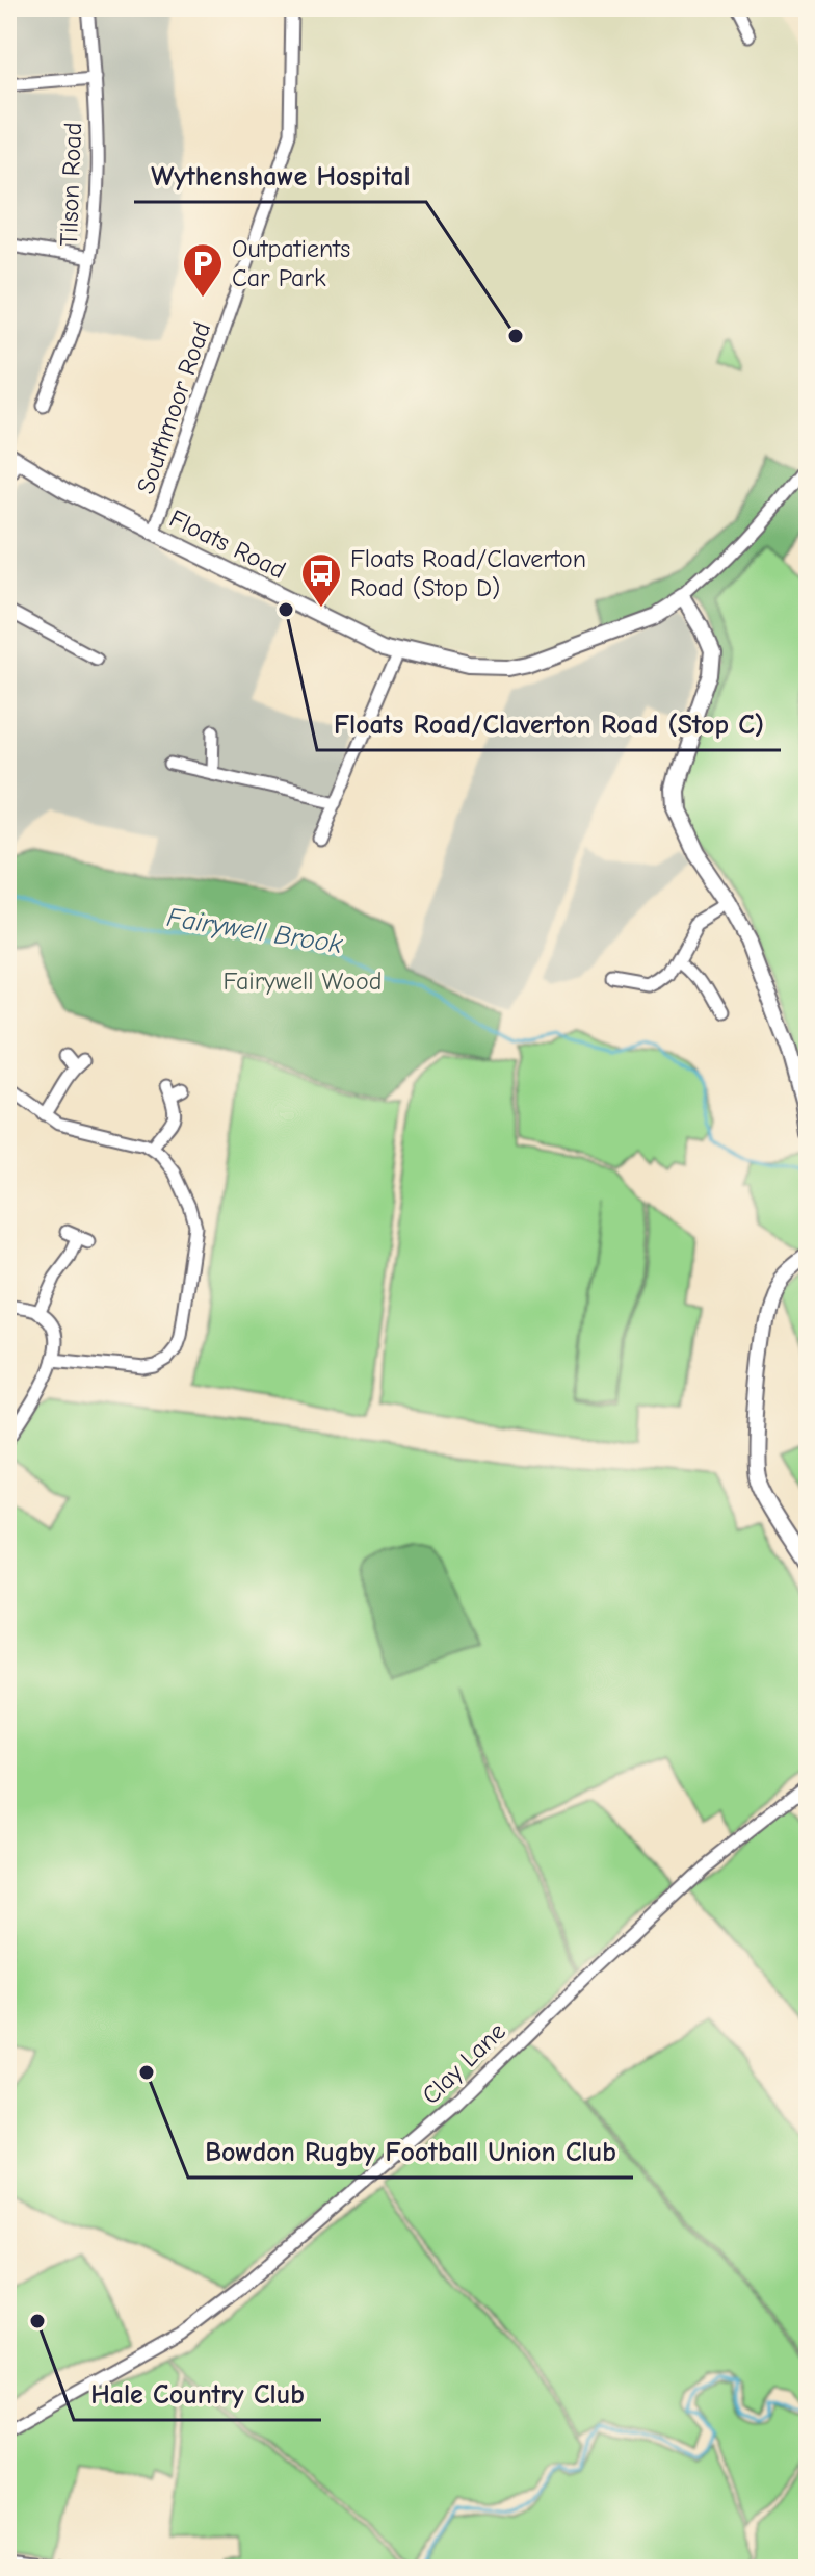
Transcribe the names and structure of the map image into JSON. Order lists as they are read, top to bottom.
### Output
{
  "streets": {
    "street": [
      "Tilson Road",
      "Southmoor Road",
      "Floats Road",
      "Clay Lane"
    ]
  },
  "crossings": [
    ["Southmoor Road", "Floats Road"]
  ],
  "water": ["Fairywell Brook"],
  "parks": ["Fairywell Wood"],
  "places": {
    "parking": ["Outpatients Car Park"],
    "other": [
      "Wythenshawe Hospital",
      "Floats Road/Claverton Road (Stop C)",
      "Bowdon Rugby Football Union Club",
      "Hale Country Club"
    ],
    "bus stop": ["Floats Road/Claverton Road (Stop D)"]
  }
}
